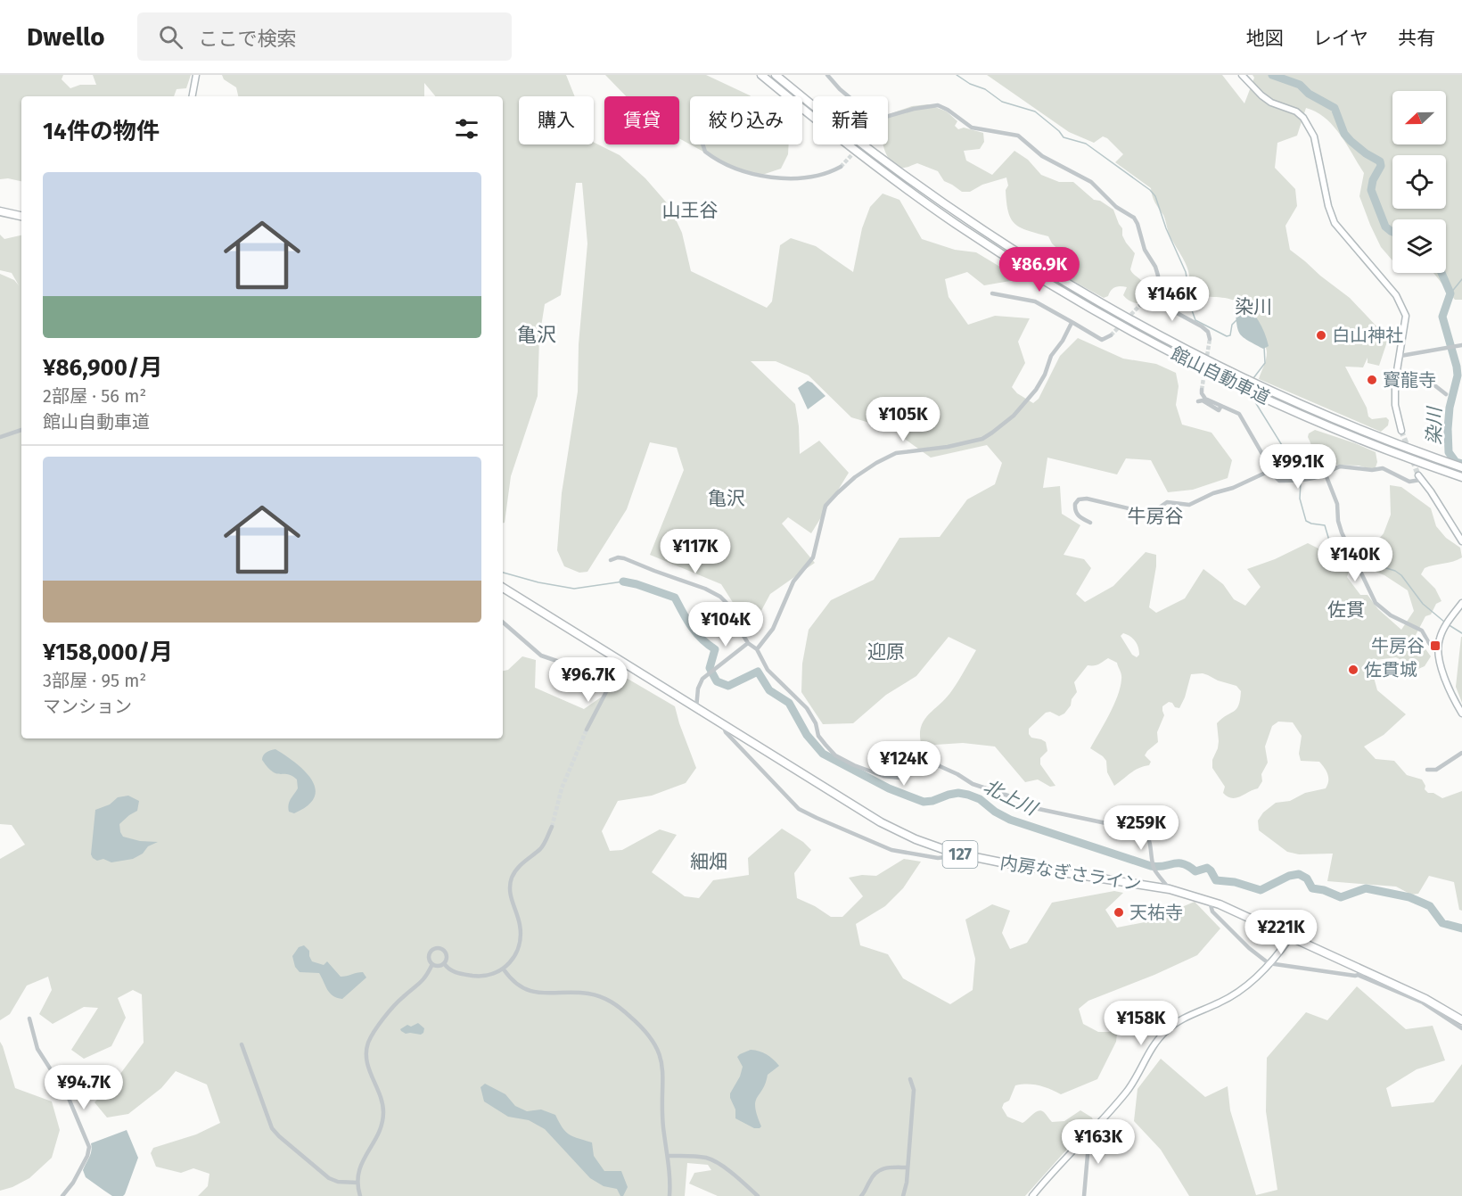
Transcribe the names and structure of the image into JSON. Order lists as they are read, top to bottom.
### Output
{
  "streets": {
    "highway": ["館山自動車道", "127", "内房なぎさライン"]
  },
  "districts": [
    "山王谷",
    "染川",
    "亀沢",
    "亀沢",
    "牛房谷",
    "佐貫",
    "迎原",
    "細畑"
  ],
  "water": ["染川", "北上川"],
  "places": {
    "other": [
      "白山神社",
      "寳龍寺",
      "佐貫城",
      "天祐寺"
    ],
    "transit": ["牛房谷"]
  },
  "north": "left",
  "page": {
    "header": "Dwello",
    "search": "ここで検索",
    "nav": ["地図", "レイヤ", "共有"],
    "chip": [
      "購入",
      "賃貸",
      "絞り込み",
      "新着"
    ],
    "heading": "14件の物件",
    "list": [
      {
        "name": "¥86,900/月",
        "note": "2部屋 · 56 m² · 館山自動車道"
      },
      {
        "name": "¥158,000/月",
        "note": "3部屋 · 95 m² · マンション"
      }
    ],
    "price": [
      "¥86.9K",
      "¥146K",
      "¥105K",
      "¥99.1K",
      "¥117K",
      "¥140K",
      "¥104K",
      "¥96.7K",
      "¥124K",
      "¥259K",
      "¥221K",
      "¥158K",
      "¥94.7K",
      "¥163K"
    ]
  }
}
